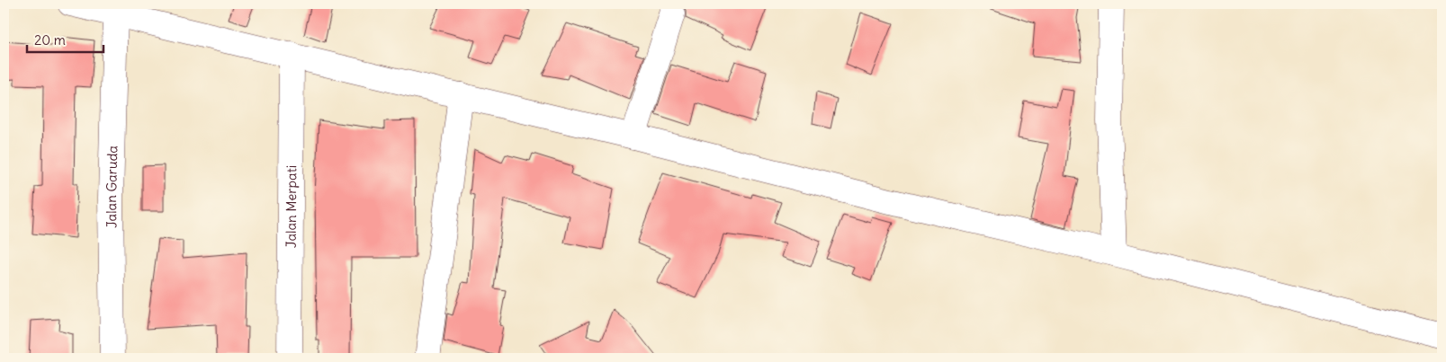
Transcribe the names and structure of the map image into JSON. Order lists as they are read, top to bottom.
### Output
{
  "streets": {
    "street": ["Jalan Garuda", "Jalan Merpati"]
  },
  "scale_bar": "20 m"
}
